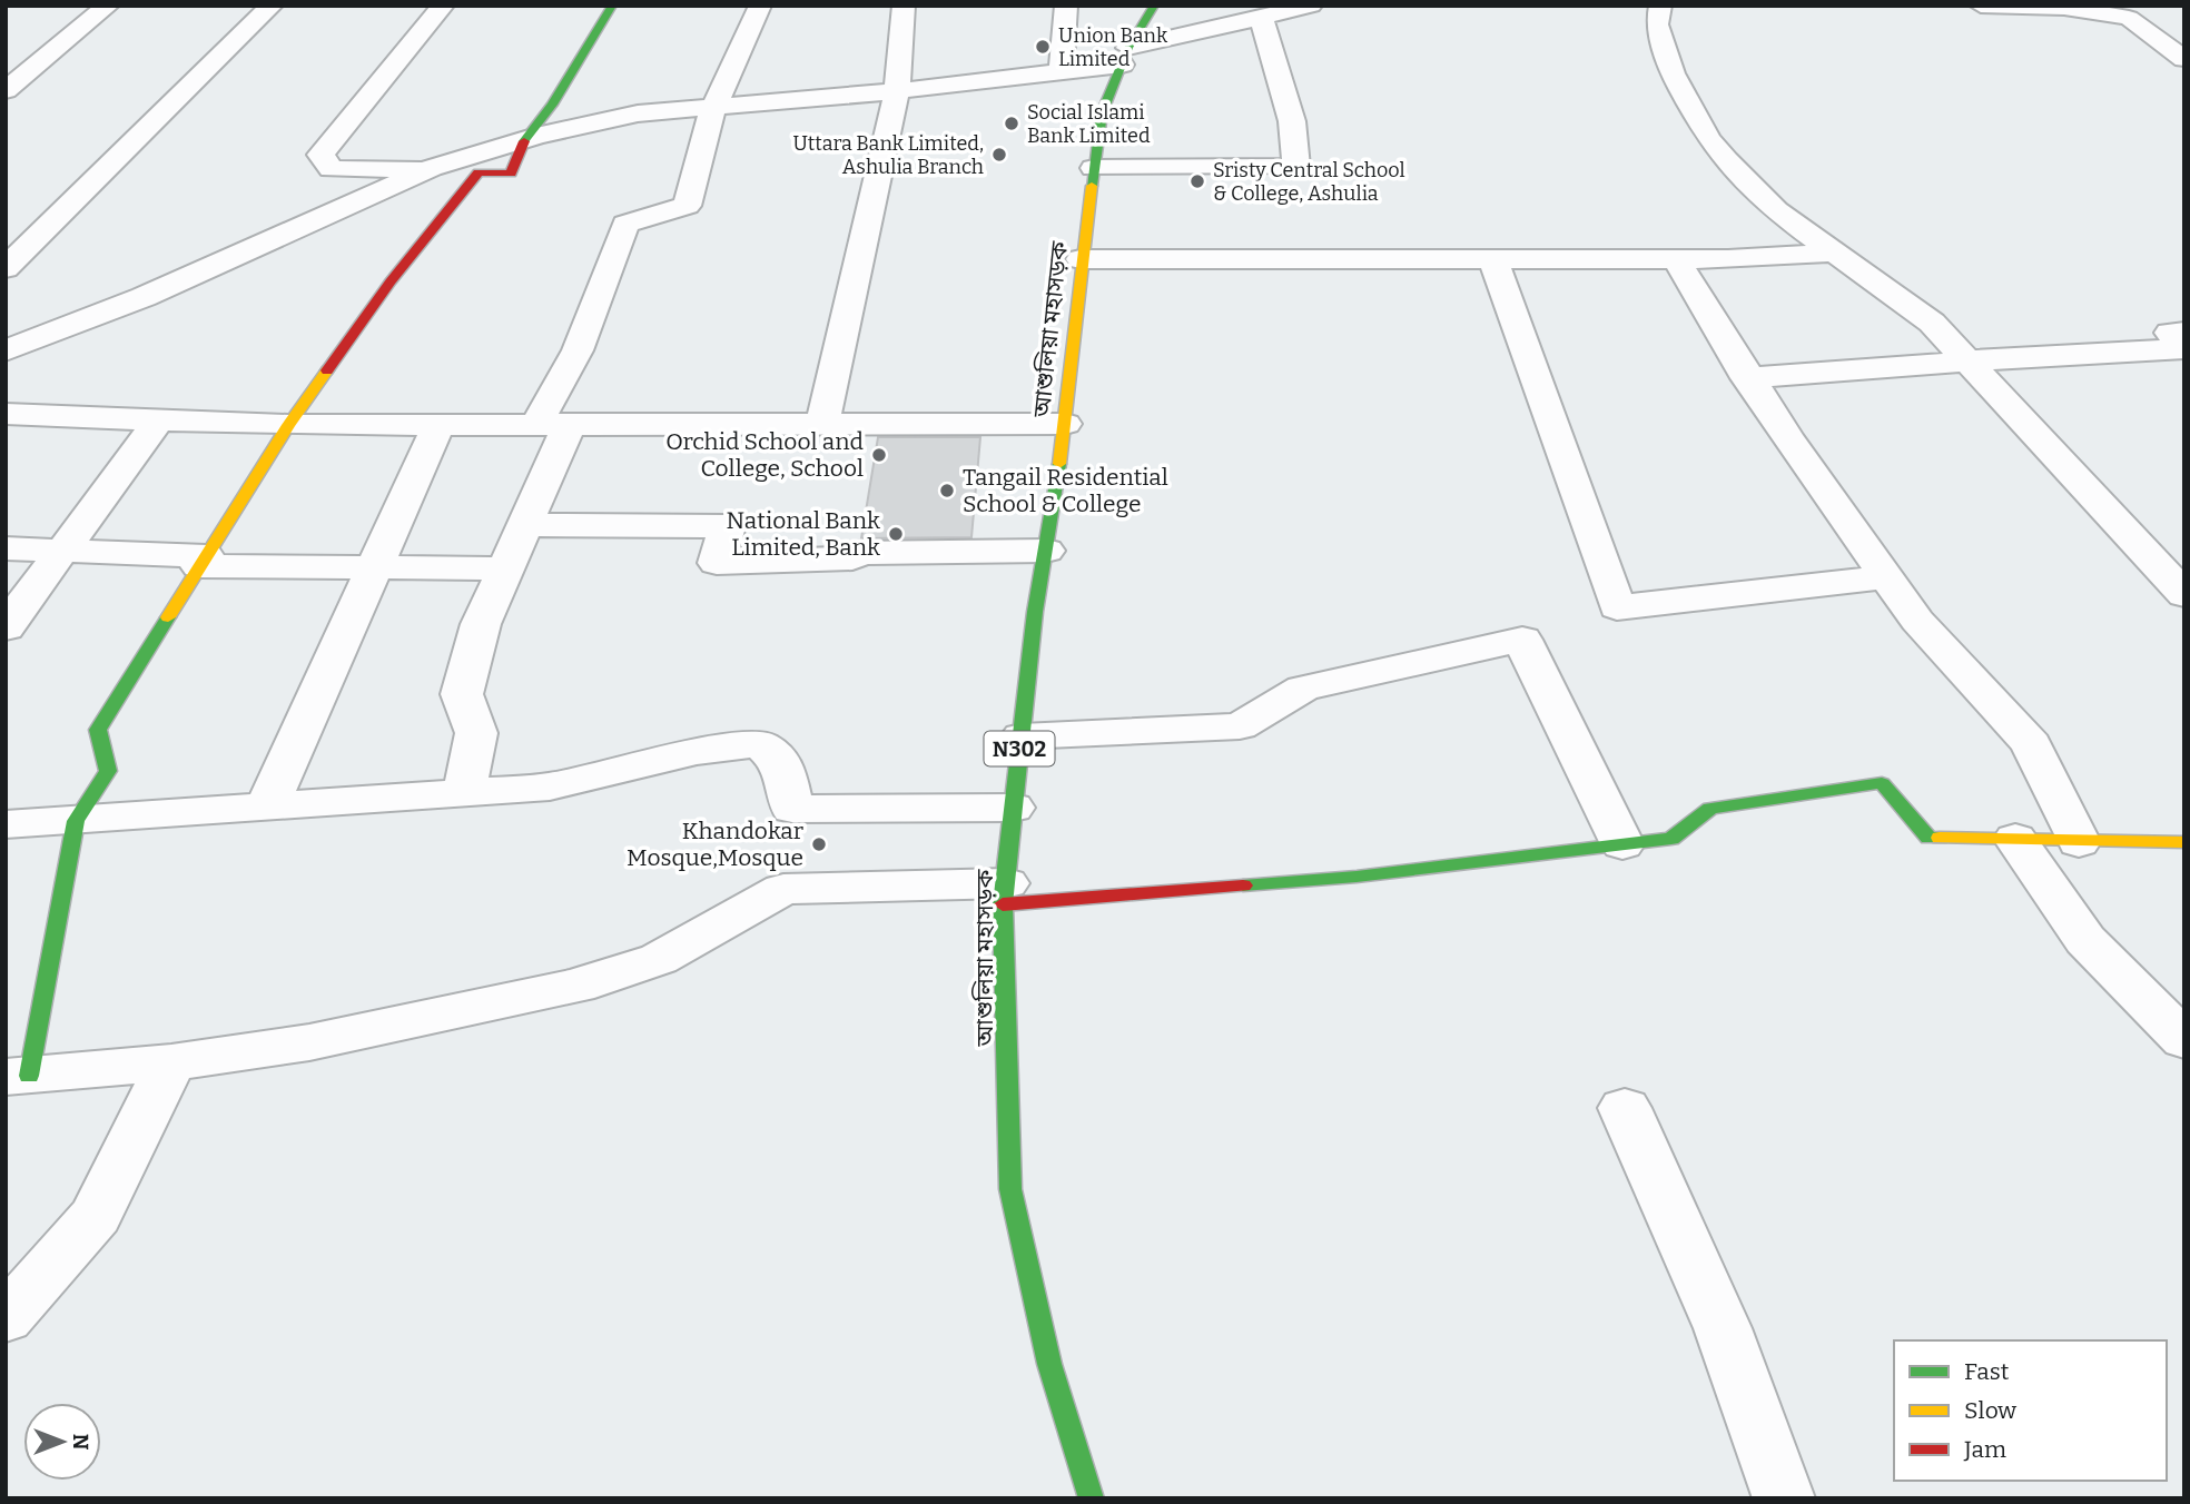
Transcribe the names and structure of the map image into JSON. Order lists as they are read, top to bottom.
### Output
{
  "streets": {
    "main road": ["আশুলিয়া মহাসড়ক", "N302"]
  },
  "places": [
    "Union Bank Limited",
    "Social Islami Bank Limited",
    "Uttara Bank Limited, Ashulia Branch",
    "Sristy Central School & College, Ashulia",
    "Orchid School and College, School",
    "Tangail Residential School & College",
    "National Bank Limited, Bank",
    "Khandokar Mosque,Mosque"
  ],
  "legend": ["Fast", "Slow", "Jam"],
  "north": "right"
}
